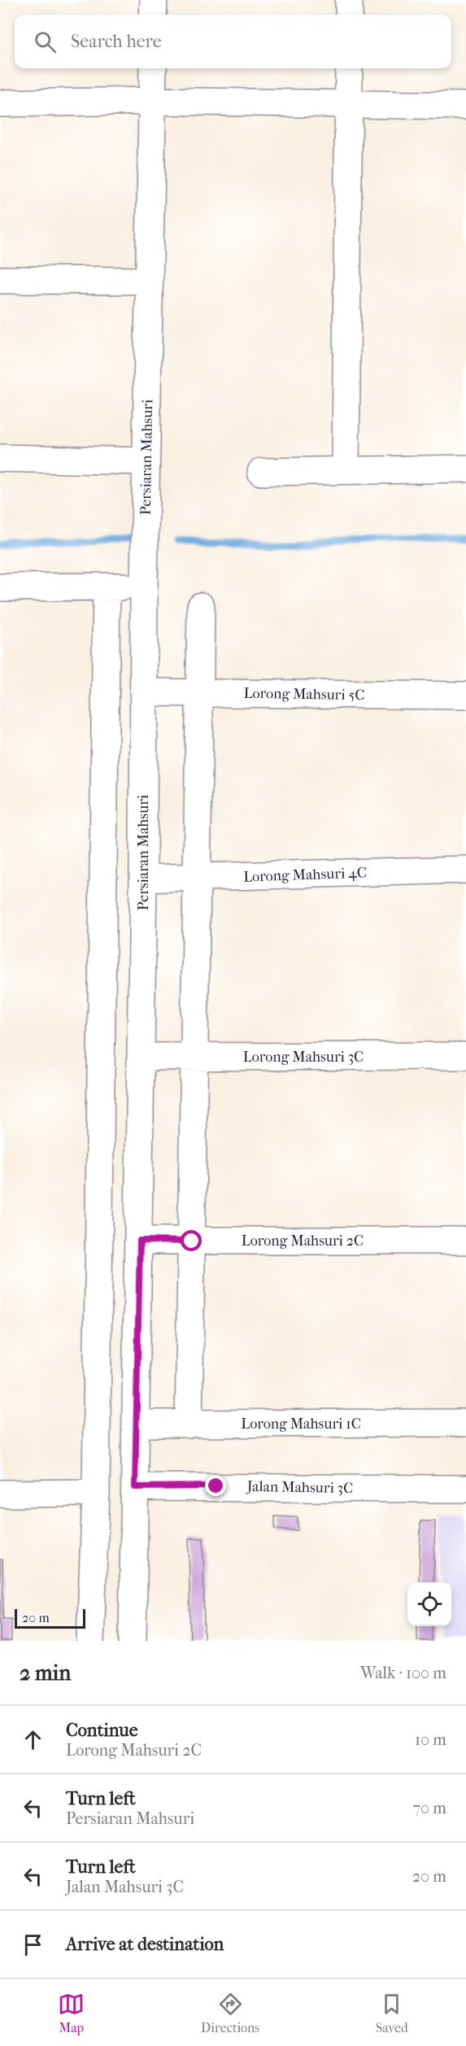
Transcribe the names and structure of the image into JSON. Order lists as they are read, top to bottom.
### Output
{
  "streets": {
    "street": [
      "Persiaran Mahsuri",
      "Lorong Mahsuri 5C",
      "Lorong Mahsuri 4C",
      "Lorong Mahsuri 3C",
      "Lorong Mahsuri 2C",
      "Lorong Mahsuri 1C",
      "Jalan Mahsuri 3C"
    ]
  },
  "crossings": [
    ["Persiaran Mahsuri", "Lorong Mahsuri 5C"],
    ["Persiaran Mahsuri", "Lorong Mahsuri 4C"],
    ["Persiaran Mahsuri", "Lorong Mahsuri 3C"],
    ["Persiaran Mahsuri", "Lorong Mahsuri 2C"],
    ["Persiaran Mahsuri", "Lorong Mahsuri 1C"],
    ["Persiaran Mahsuri", "Jalan Mahsuri 3C"]
  ],
  "scale_bar": "20 m",
  "page": {
    "search": "Search here",
    "scale": "20 m",
    "heading": ["2 min", "Walk · 100 m"],
    "list": [
      ["Continue", "Lorong Mahsuri 2C", "10 m"],
      ["Turn left", "Persiaran Mahsuri", "70 m"],
      ["Turn left", "Jalan Mahsuri 3C", "20 m"],
      "Arrive at destination"
    ],
    "nav": ["Map", "Directions", "Saved"]
  }
}
